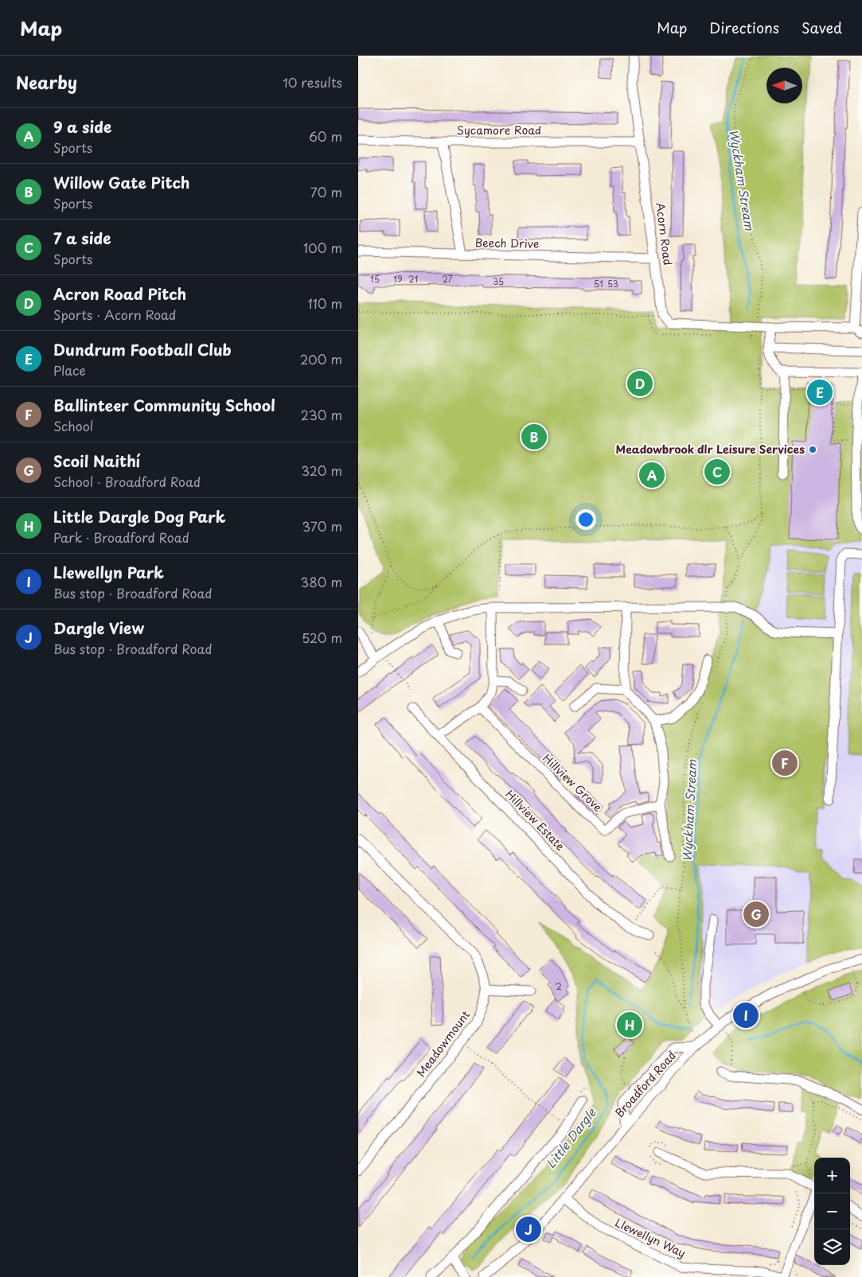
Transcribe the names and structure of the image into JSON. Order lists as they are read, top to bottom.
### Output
{
  "streets": {
    "street": [
      "Sycamore Road",
      "Acorn Road",
      "Beech Drive",
      "Hillview Grove",
      "Hillview Estate",
      "Meadowmount",
      "Broadford Road",
      "Llewellyn Way"
    ]
  },
  "crossings": [
    ["Sycamore Road", "Acorn Road"],
    ["Acorn Road", "Beech Drive"],
    ["Broadford Road", "Llewellyn Way"]
  ],
  "water": ["Wyckham Stream", "Little Dargle"],
  "places": ["Meadowbrook dlr Leisure Services"],
  "house_numbers": [
    "15",
    "19",
    "21",
    "27",
    "35",
    "51",
    "53",
    "2"
  ],
  "north": "left",
  "page": {
    "header": "Map",
    "nav": ["Map", "Directions", "Saved"],
    "heading": ["Nearby", "10 results"],
    "list": [
      {
        "mark": "A",
        "name": "9 a side",
        "note": "Sports",
        "value": "60 m"
      },
      {
        "mark": "B",
        "name": "Willow Gate Pitch",
        "note": "Sports",
        "value": "70 m"
      },
      {
        "mark": "C",
        "name": "7 a side",
        "note": "Sports",
        "value": "100 m"
      },
      {
        "mark": "D",
        "name": "Acron Road Pitch",
        "note": "Sports · Acorn Road",
        "value": "110 m"
      },
      {
        "mark": "E",
        "name": "Dundrum Football Club",
        "note": "Place",
        "value": "200 m"
      },
      {
        "mark": "F",
        "name": "Ballinteer Community School",
        "note": "School",
        "value": "230 m"
      },
      {
        "mark": "G",
        "name": "Scoil Naithí",
        "note": "School · Broadford Road",
        "value": "320 m"
      },
      {
        "mark": "H",
        "name": "Little Dargle Dog Park",
        "note": "Park · Broadford Road",
        "value": "370 m"
      },
      {
        "mark": "I",
        "name": "Llewellyn Park",
        "note": "Bus stop · Broadford Road",
        "value": "380 m"
      },
      {
        "mark": "J",
        "name": "Dargle View",
        "note": "Bus stop · Broadford Road",
        "value": "520 m"
      }
    ],
    "pins": [
      "D",
      "E",
      "B",
      "C",
      "A",
      "F",
      "G",
      "I",
      "H",
      "J"
    ],
    "map_buttons": ["+", "−"]
  }
}
